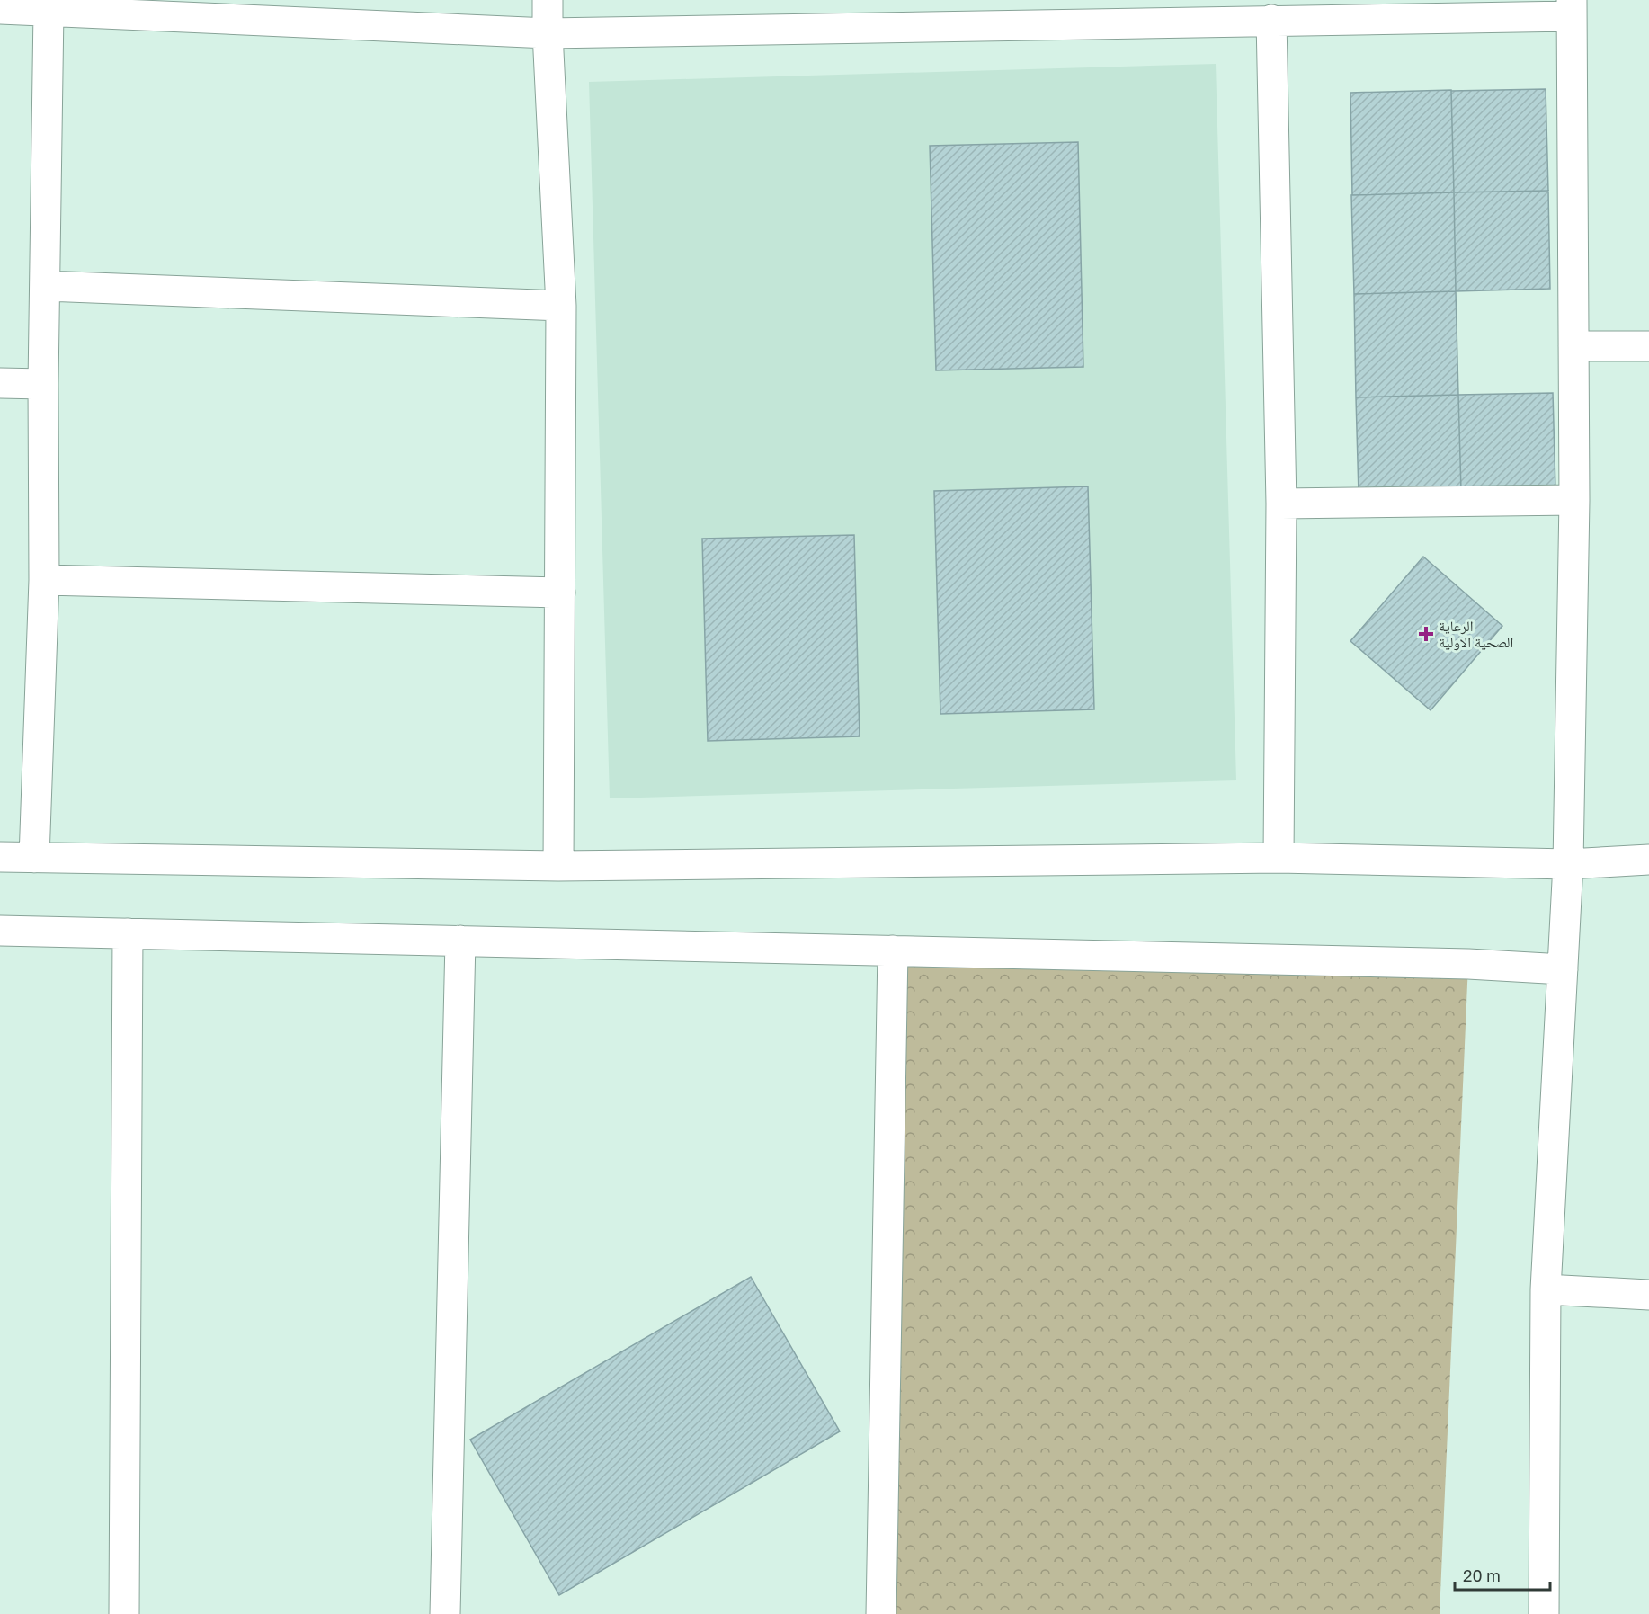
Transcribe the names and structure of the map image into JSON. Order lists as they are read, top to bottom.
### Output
{
  "places": {
    "health": ["الرعاية الصحية الاولية"]
  },
  "scale_bar": "20 m"
}
